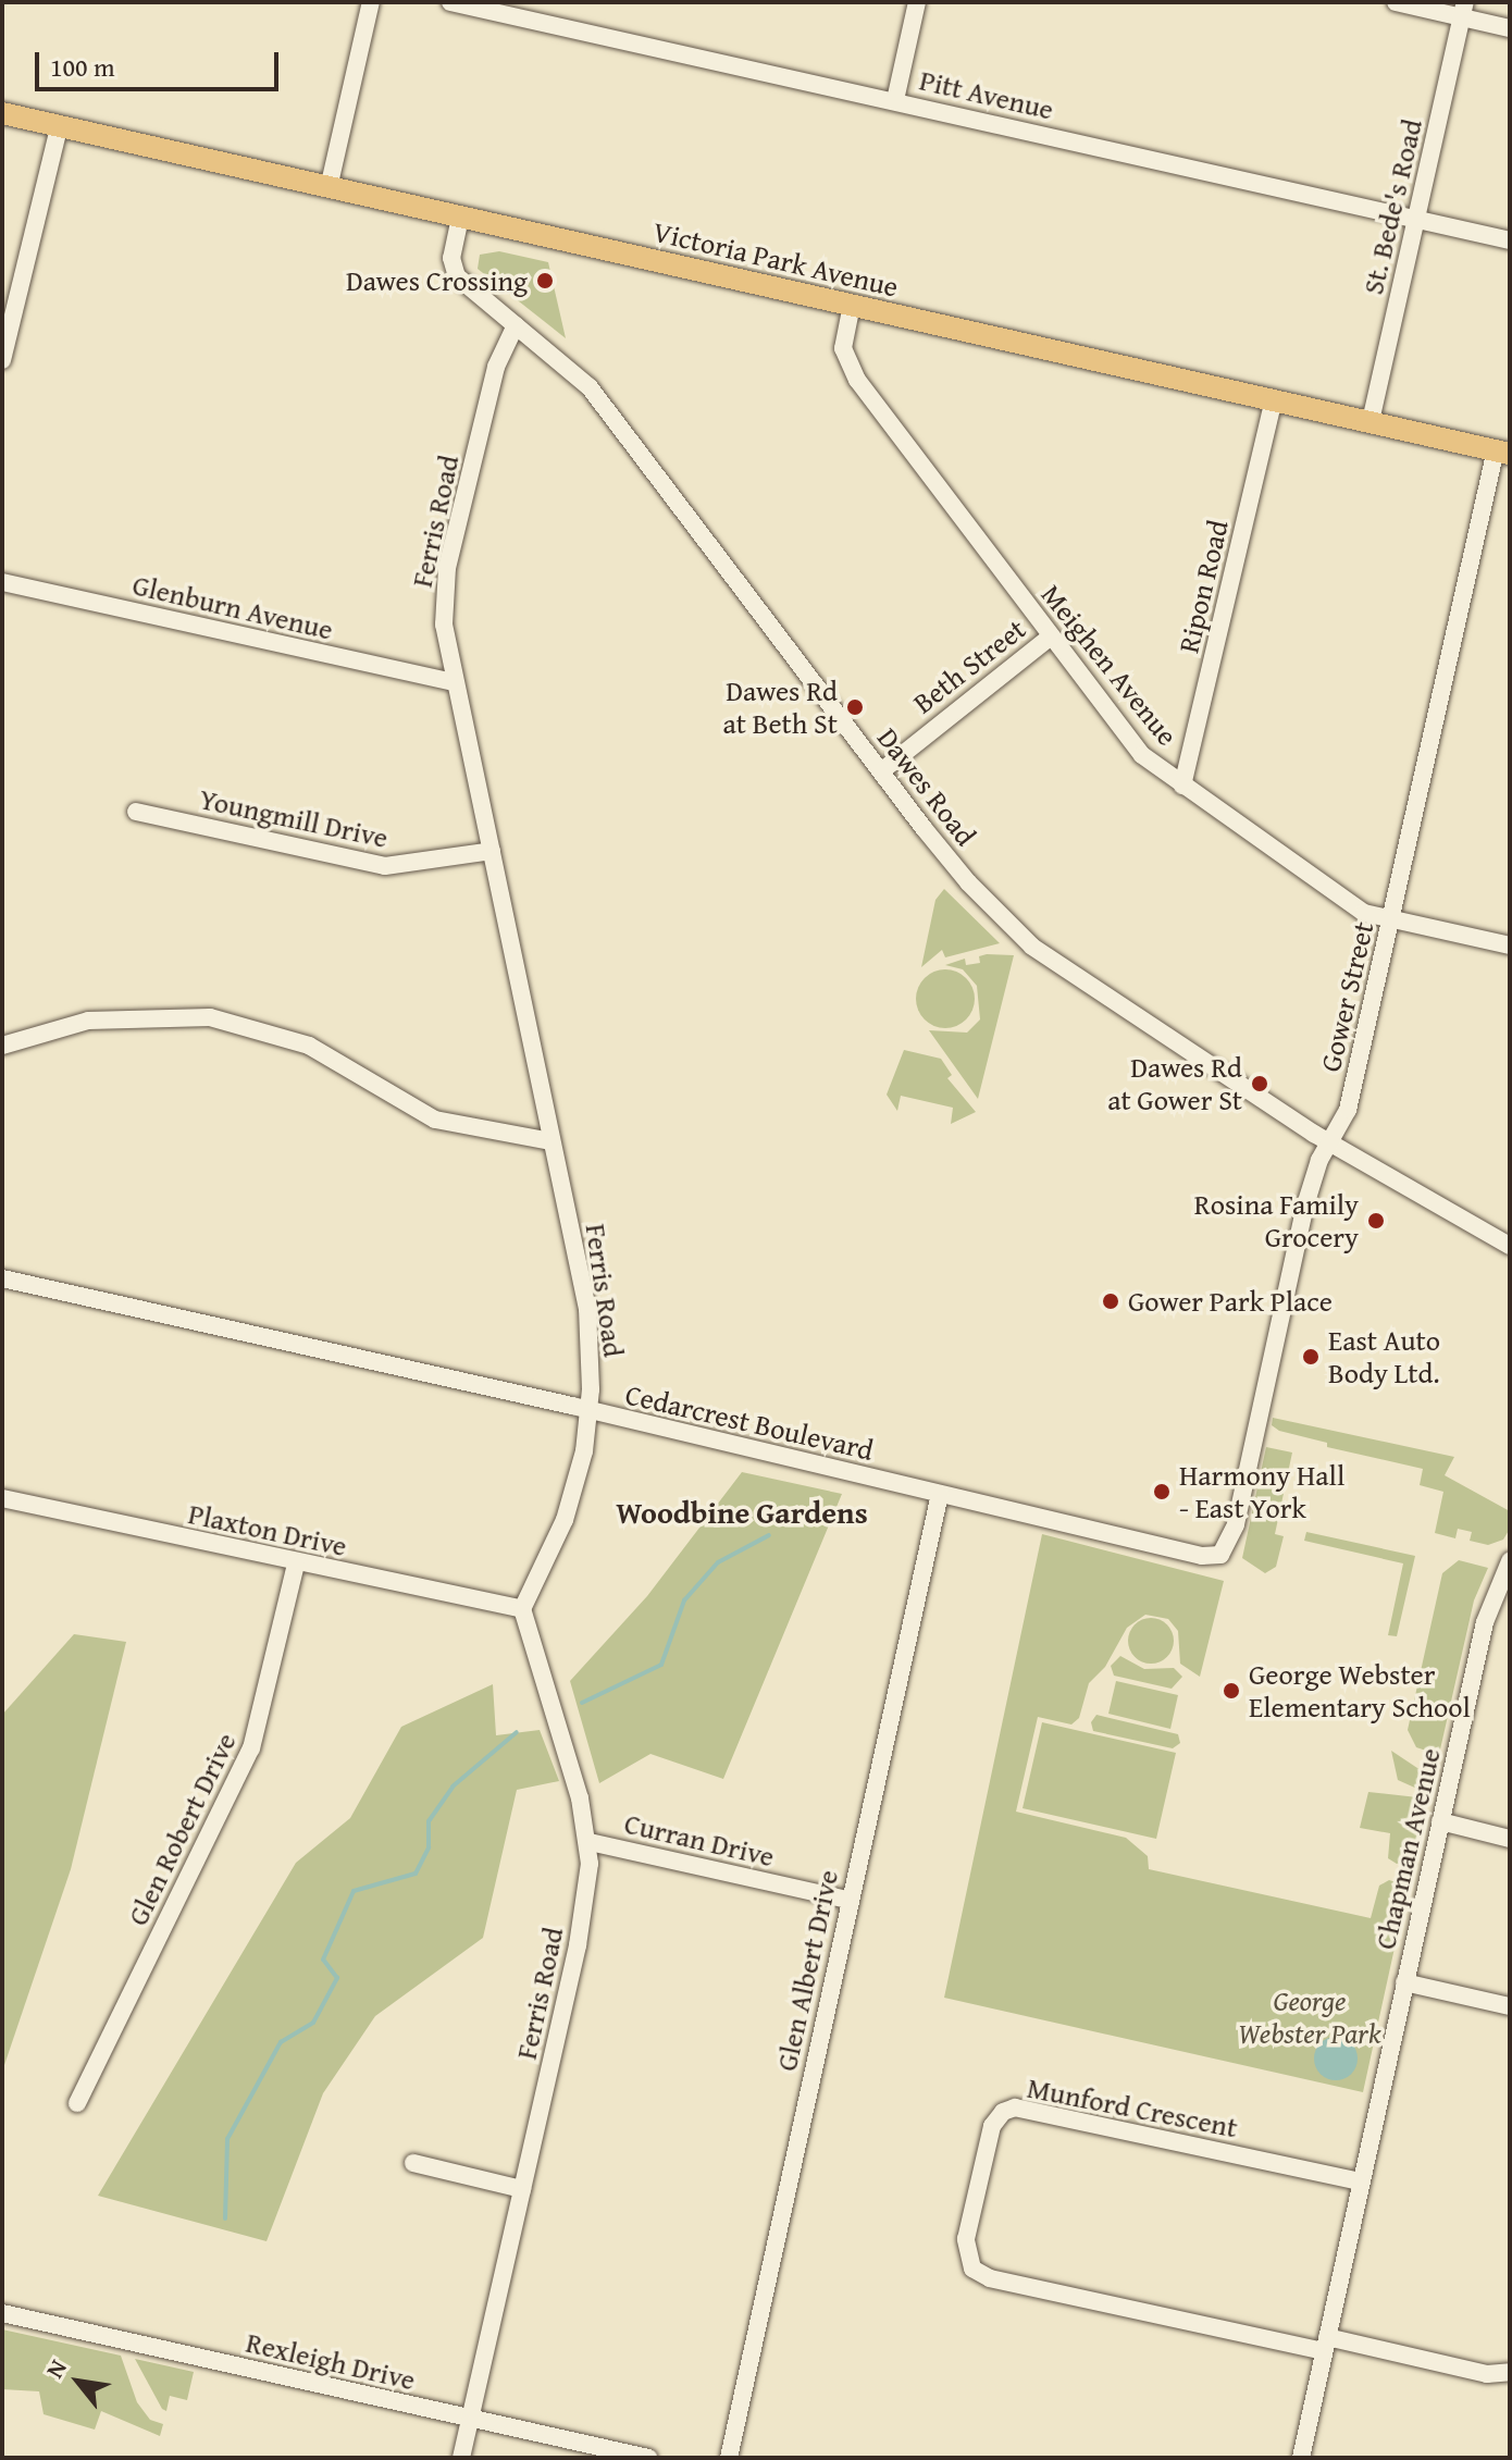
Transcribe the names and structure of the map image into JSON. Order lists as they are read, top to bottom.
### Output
{
  "streets": {
    "main road": ["Victoria Park Avenue"],
    "street": [
      "Pitt Avenue",
      "St. Bede's Road",
      "Ferris Road",
      "Ripon Road",
      "Glenburn Avenue",
      "Meighen Avenue",
      "Beth Street",
      "Dawes Road",
      "Youngmill Drive",
      "Gower Street",
      "Cedarcrest Boulevard",
      "Plaxton Drive",
      "Glen Robert Drive",
      "Curran Drive",
      "Chapman Avenue",
      "Glen Albert Drive",
      "Munford Crescent",
      "Rexleigh Drive"
    ]
  },
  "crossings": [
    ["Pitt Avenue", "St. Bede's Road"],
    ["St. Bede's Road", "Victoria Park Avenue"],
    ["Victoria Park Avenue", "Ripon Road"],
    ["Victoria Park Avenue", "Meighen Avenue"],
    ["Victoria Park Avenue", "Dawes Road"],
    ["Victoria Park Avenue", "Gower Street"],
    ["Ferris Road", "Glenburn Avenue"],
    ["Ferris Road", "Dawes Road"],
    ["Ferris Road", "Youngmill Drive"],
    ["Ferris Road", "Cedarcrest Boulevard"],
    ["Ferris Road", "Plaxton Drive"],
    ["Ferris Road", "Curran Drive"],
    ["Ferris Road", "Rexleigh Drive"],
    ["Ripon Road", "Meighen Avenue"],
    ["Meighen Avenue", "Beth Street"],
    ["Meighen Avenue", "Gower Street"],
    ["Beth Street", "Dawes Road"],
    ["Dawes Road", "Gower Street"],
    ["Gower Street", "Cedarcrest Boulevard"],
    ["Cedarcrest Boulevard", "Glen Albert Drive"],
    ["Plaxton Drive", "Glen Robert Drive"],
    ["Curran Drive", "Glen Albert Drive"],
    ["Chapman Avenue", "Munford Crescent"]
  ],
  "districts": ["Woodbine Gardens"],
  "parks": ["George Webster Park"],
  "places": [
    "Dawes Crossing",
    "Dawes Rd at Beth St",
    "Dawes Rd at Gower St",
    "Rosina Family Grocery",
    "Gower Park Place",
    "East Auto Body Ltd.",
    "Harmony Hall - East York",
    "George Webster Elementary School"
  ],
  "scale_bar": "100 m",
  "north": "top left"
}
